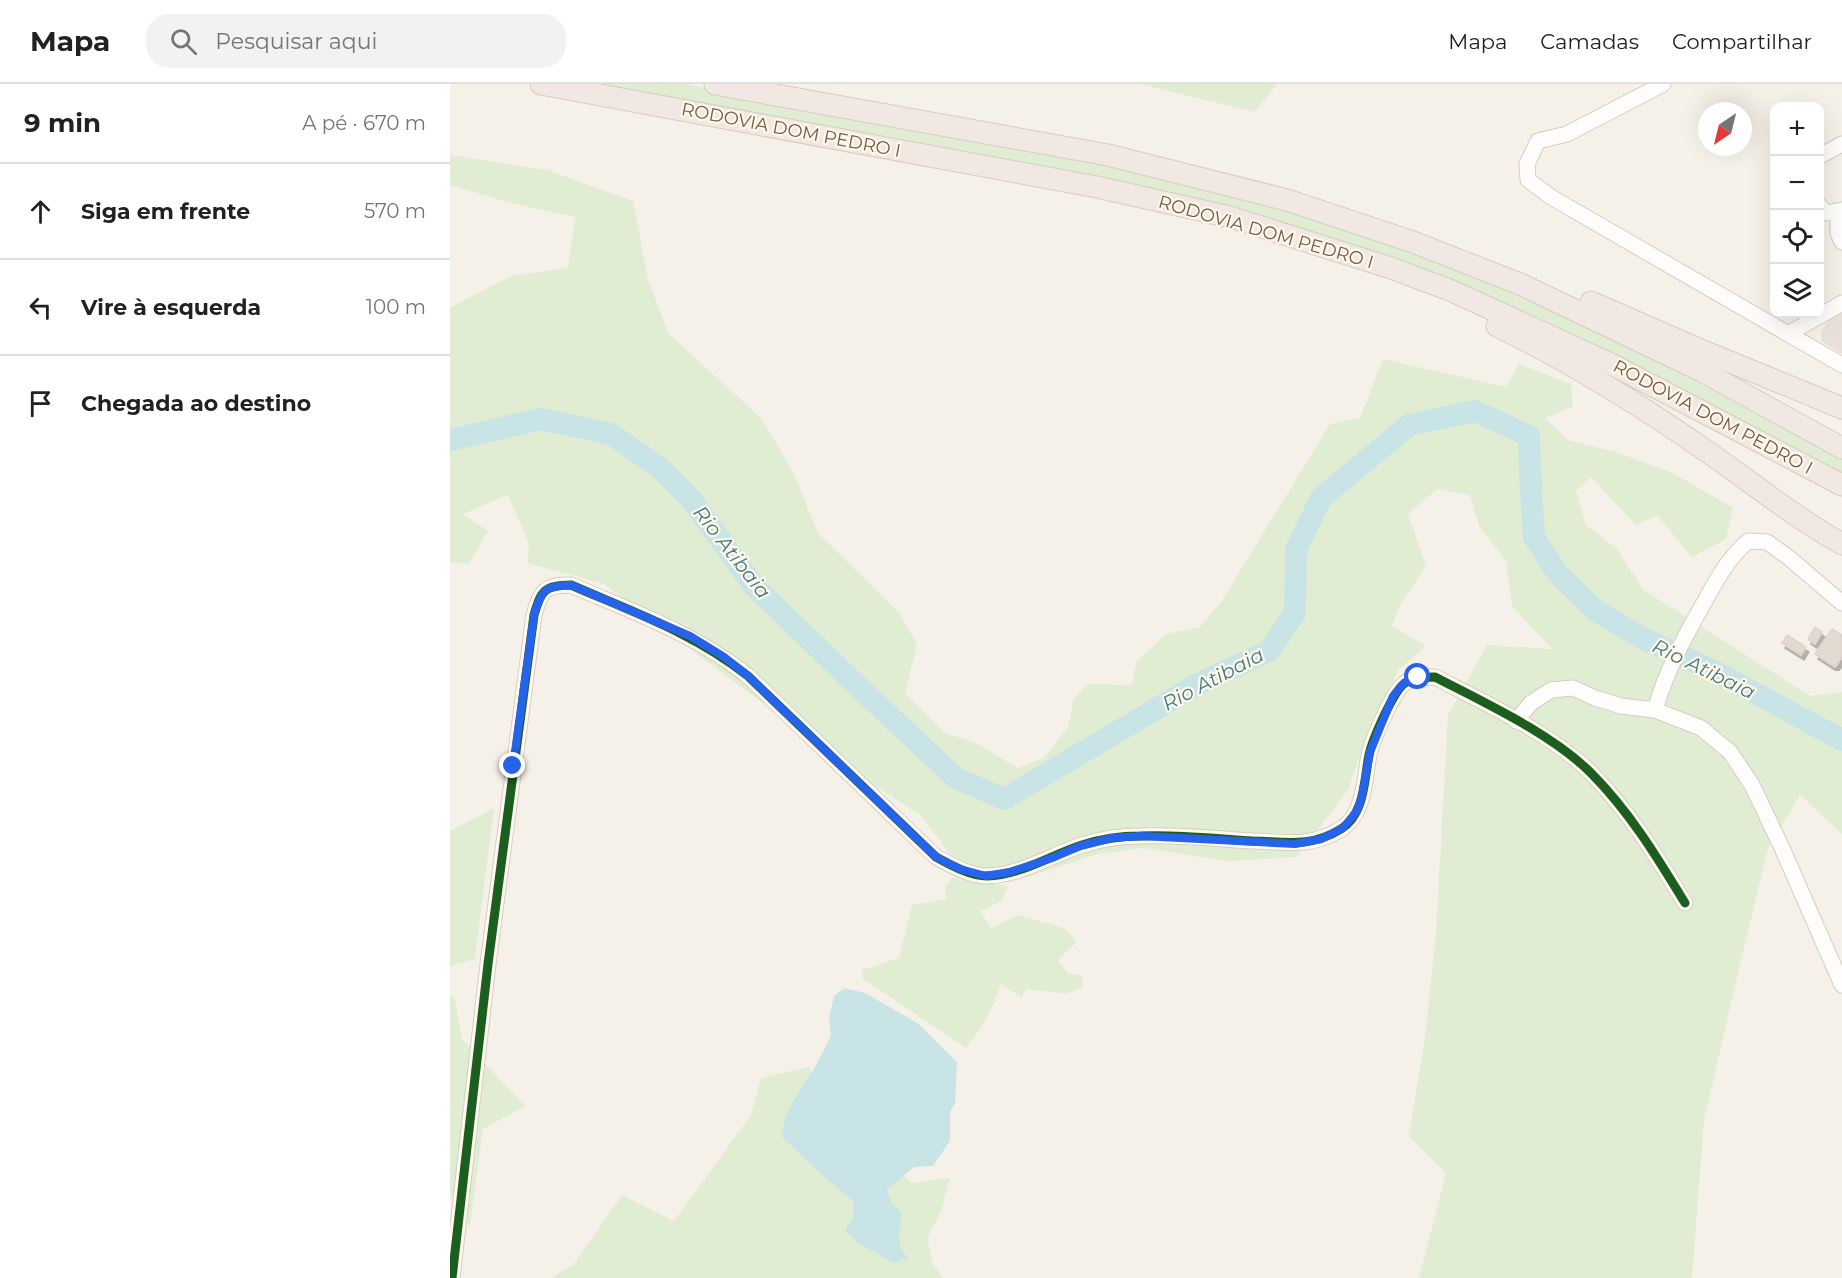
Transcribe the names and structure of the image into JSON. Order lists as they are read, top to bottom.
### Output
{
  "streets": {
    "highway": ["RODOVIA DOM PEDRO I"]
  },
  "water": ["Rio Atibaia"],
  "north": "bottom left",
  "page": {
    "header": "Mapa",
    "search": "Pesquisar aqui",
    "nav": ["Mapa", "Camadas", "Compartilhar"],
    "heading": ["9 min", "A pé · 670 m"],
    "map_buttons": ["+", "−"],
    "list": [
      ["Siga em frente", "570 m"],
      ["Vire à esquerda", "100 m"],
      "Chegada ao destino"
    ]
  }
}
